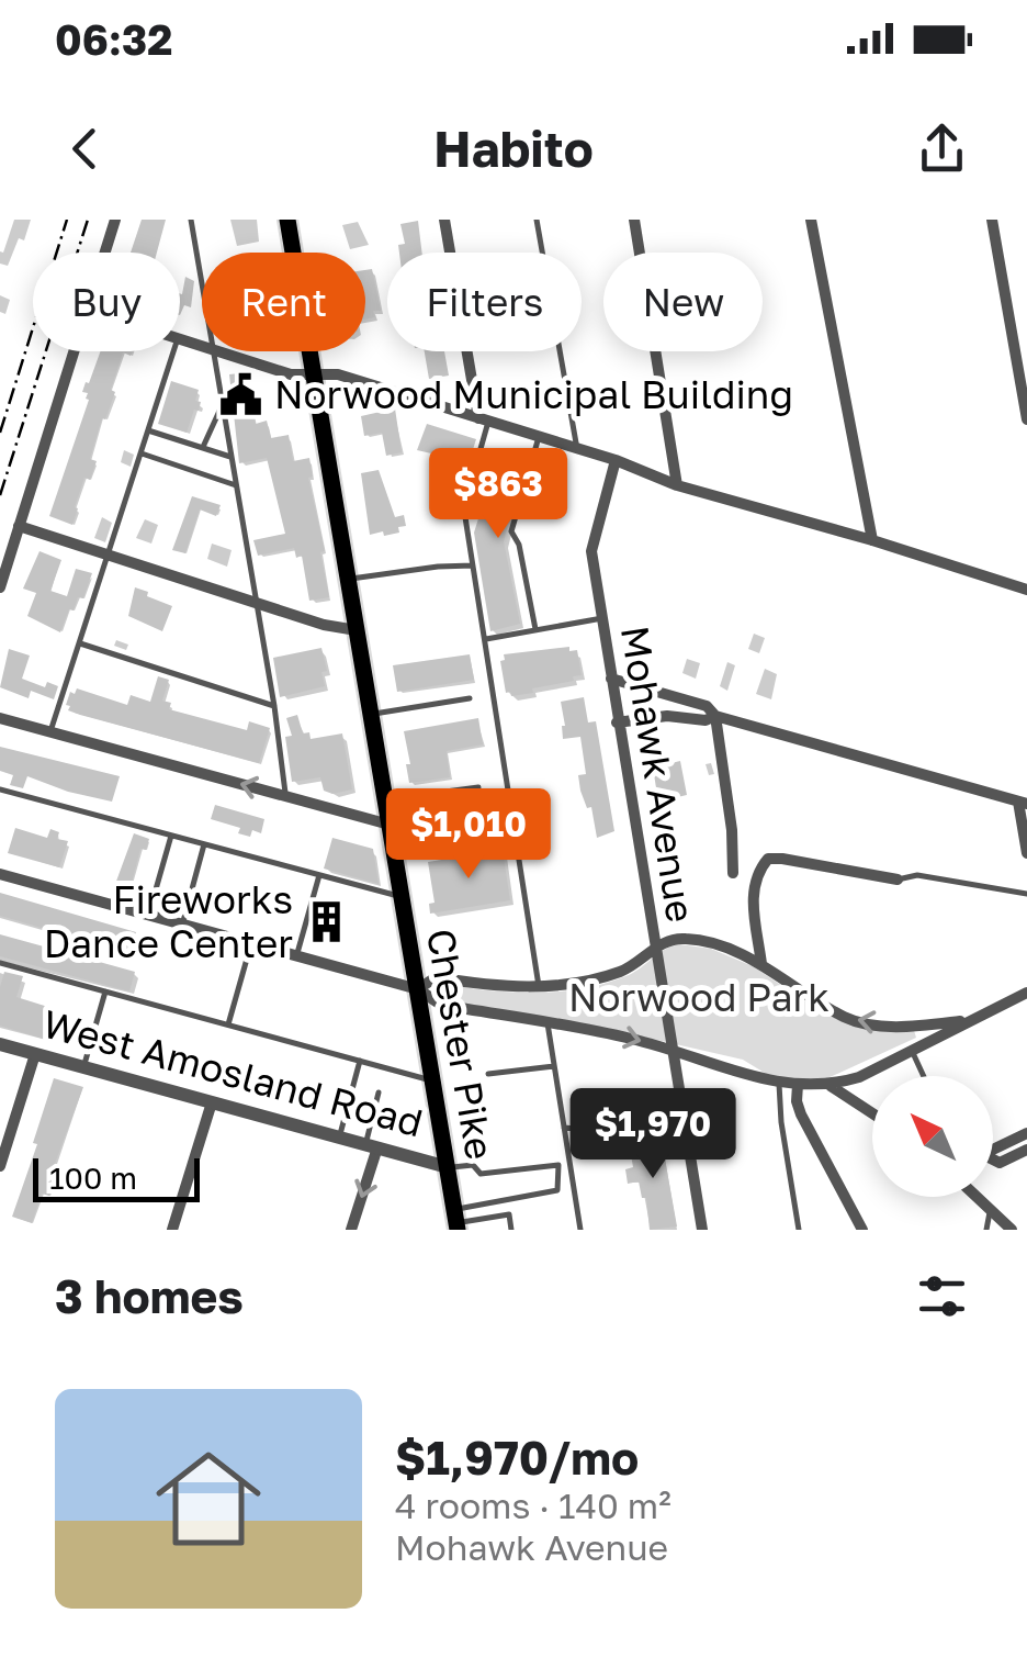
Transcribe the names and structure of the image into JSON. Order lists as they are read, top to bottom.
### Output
{
  "streets": {
    "main road": ["Chester Pike"],
    "street": ["Mohawk Avenue", "West Amosland Road"]
  },
  "crossings": [
    ["Chester Pike", "West Amosland Road"]
  ],
  "parks": ["Norwood Park"],
  "places": {
    "public building": ["Norwood Municipal Building"],
    "building": ["Fireworks Dance Center"]
  },
  "scale_bar": "100 m",
  "north": "top left",
  "page": {
    "status": "06:32",
    "header": "Habito",
    "chip": [
      "Buy",
      "Rent",
      "Filters",
      "New"
    ],
    "price": ["$863", "$1,010", "$1,970"],
    "scale": "100 m",
    "heading": "3 homes",
    "list": [
      {
        "name": "$1,970/mo",
        "note": "4 rooms · 140 m² · Mohawk Avenue"
      }
    ]
  }
}
